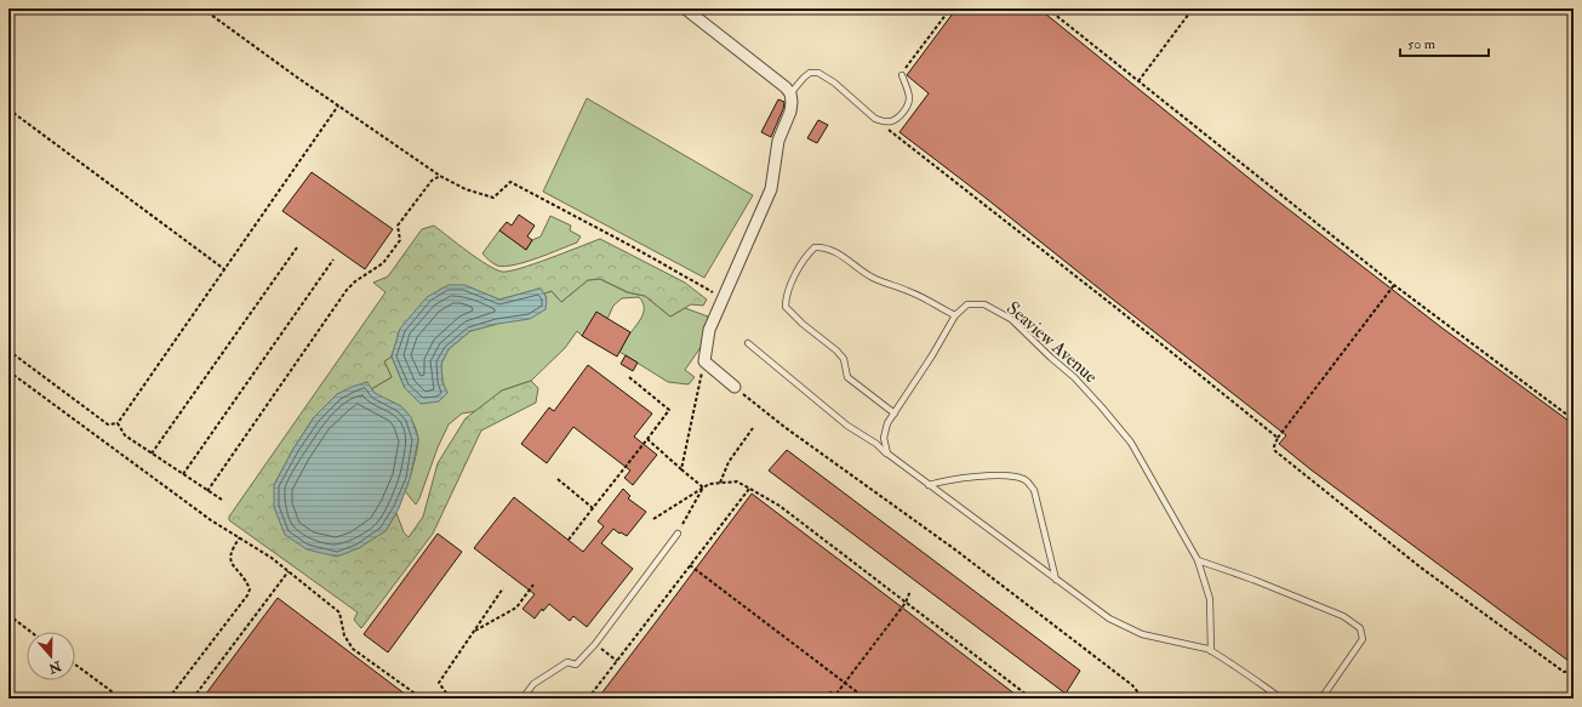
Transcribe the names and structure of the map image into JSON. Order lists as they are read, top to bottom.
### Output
{
  "streets": {
    "lane": ["Seaview Avenue"]
  },
  "scale_bar": "50 m",
  "north": "bottom"
}
